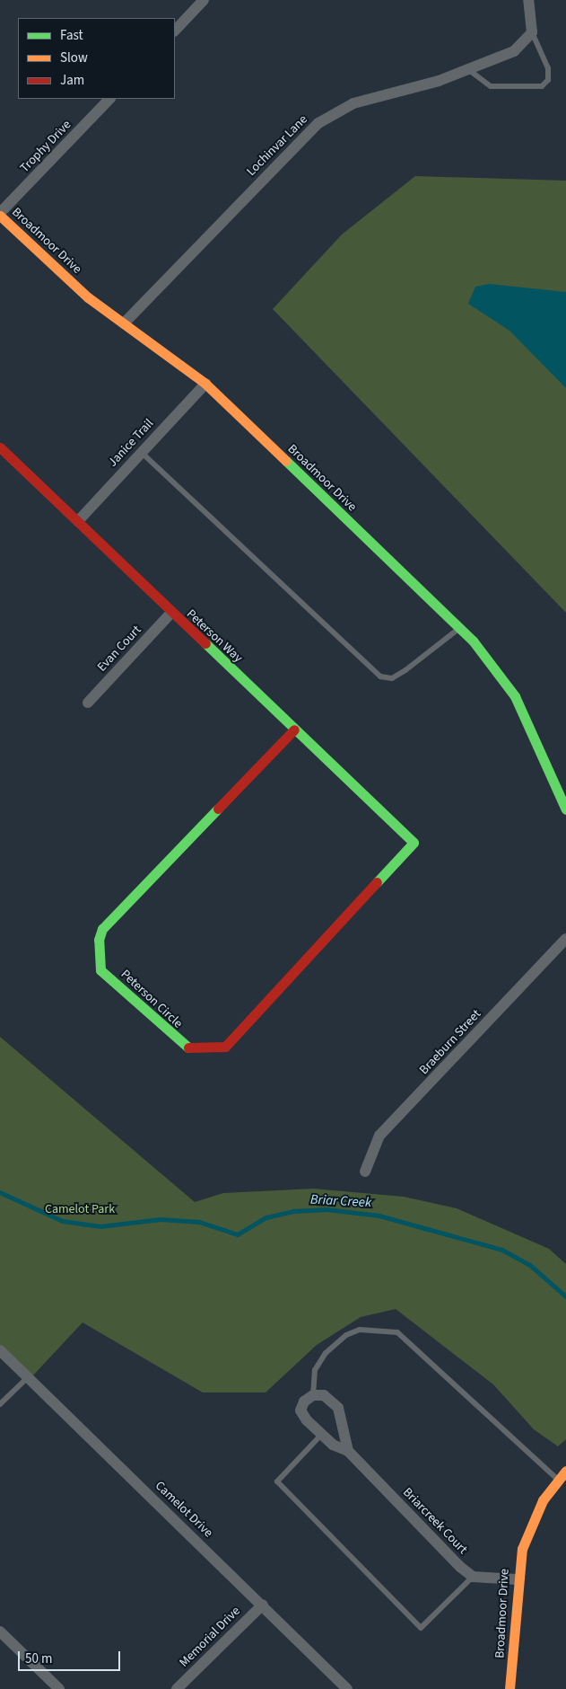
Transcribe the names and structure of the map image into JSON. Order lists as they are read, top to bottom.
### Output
{
  "streets": {
    "street": [
      "Lochinvar Lane",
      "Trophy Drive",
      "Broadmoor Drive",
      "Janice Trail",
      "Peterson Way",
      "Evan Court",
      "Peterson Circle",
      "Braeburn Street",
      "Camelot Drive",
      "Briarcreek Court",
      "Memorial Drive"
    ]
  },
  "crossings": [
    ["Lochinvar Lane", "Broadmoor Drive"],
    ["Trophy Drive", "Broadmoor Drive"],
    ["Broadmoor Drive", "Janice Trail"],
    ["Janice Trail", "Peterson Way"],
    ["Peterson Way", "Evan Court"],
    ["Peterson Way", "Peterson Circle"],
    ["Camelot Drive", "Memorial Drive"]
  ],
  "water": ["Briar Creek"],
  "parks": ["Camelot Park"],
  "legend": ["Fast", "Slow", "Jam"],
  "scale_bar": "50 m"
}
